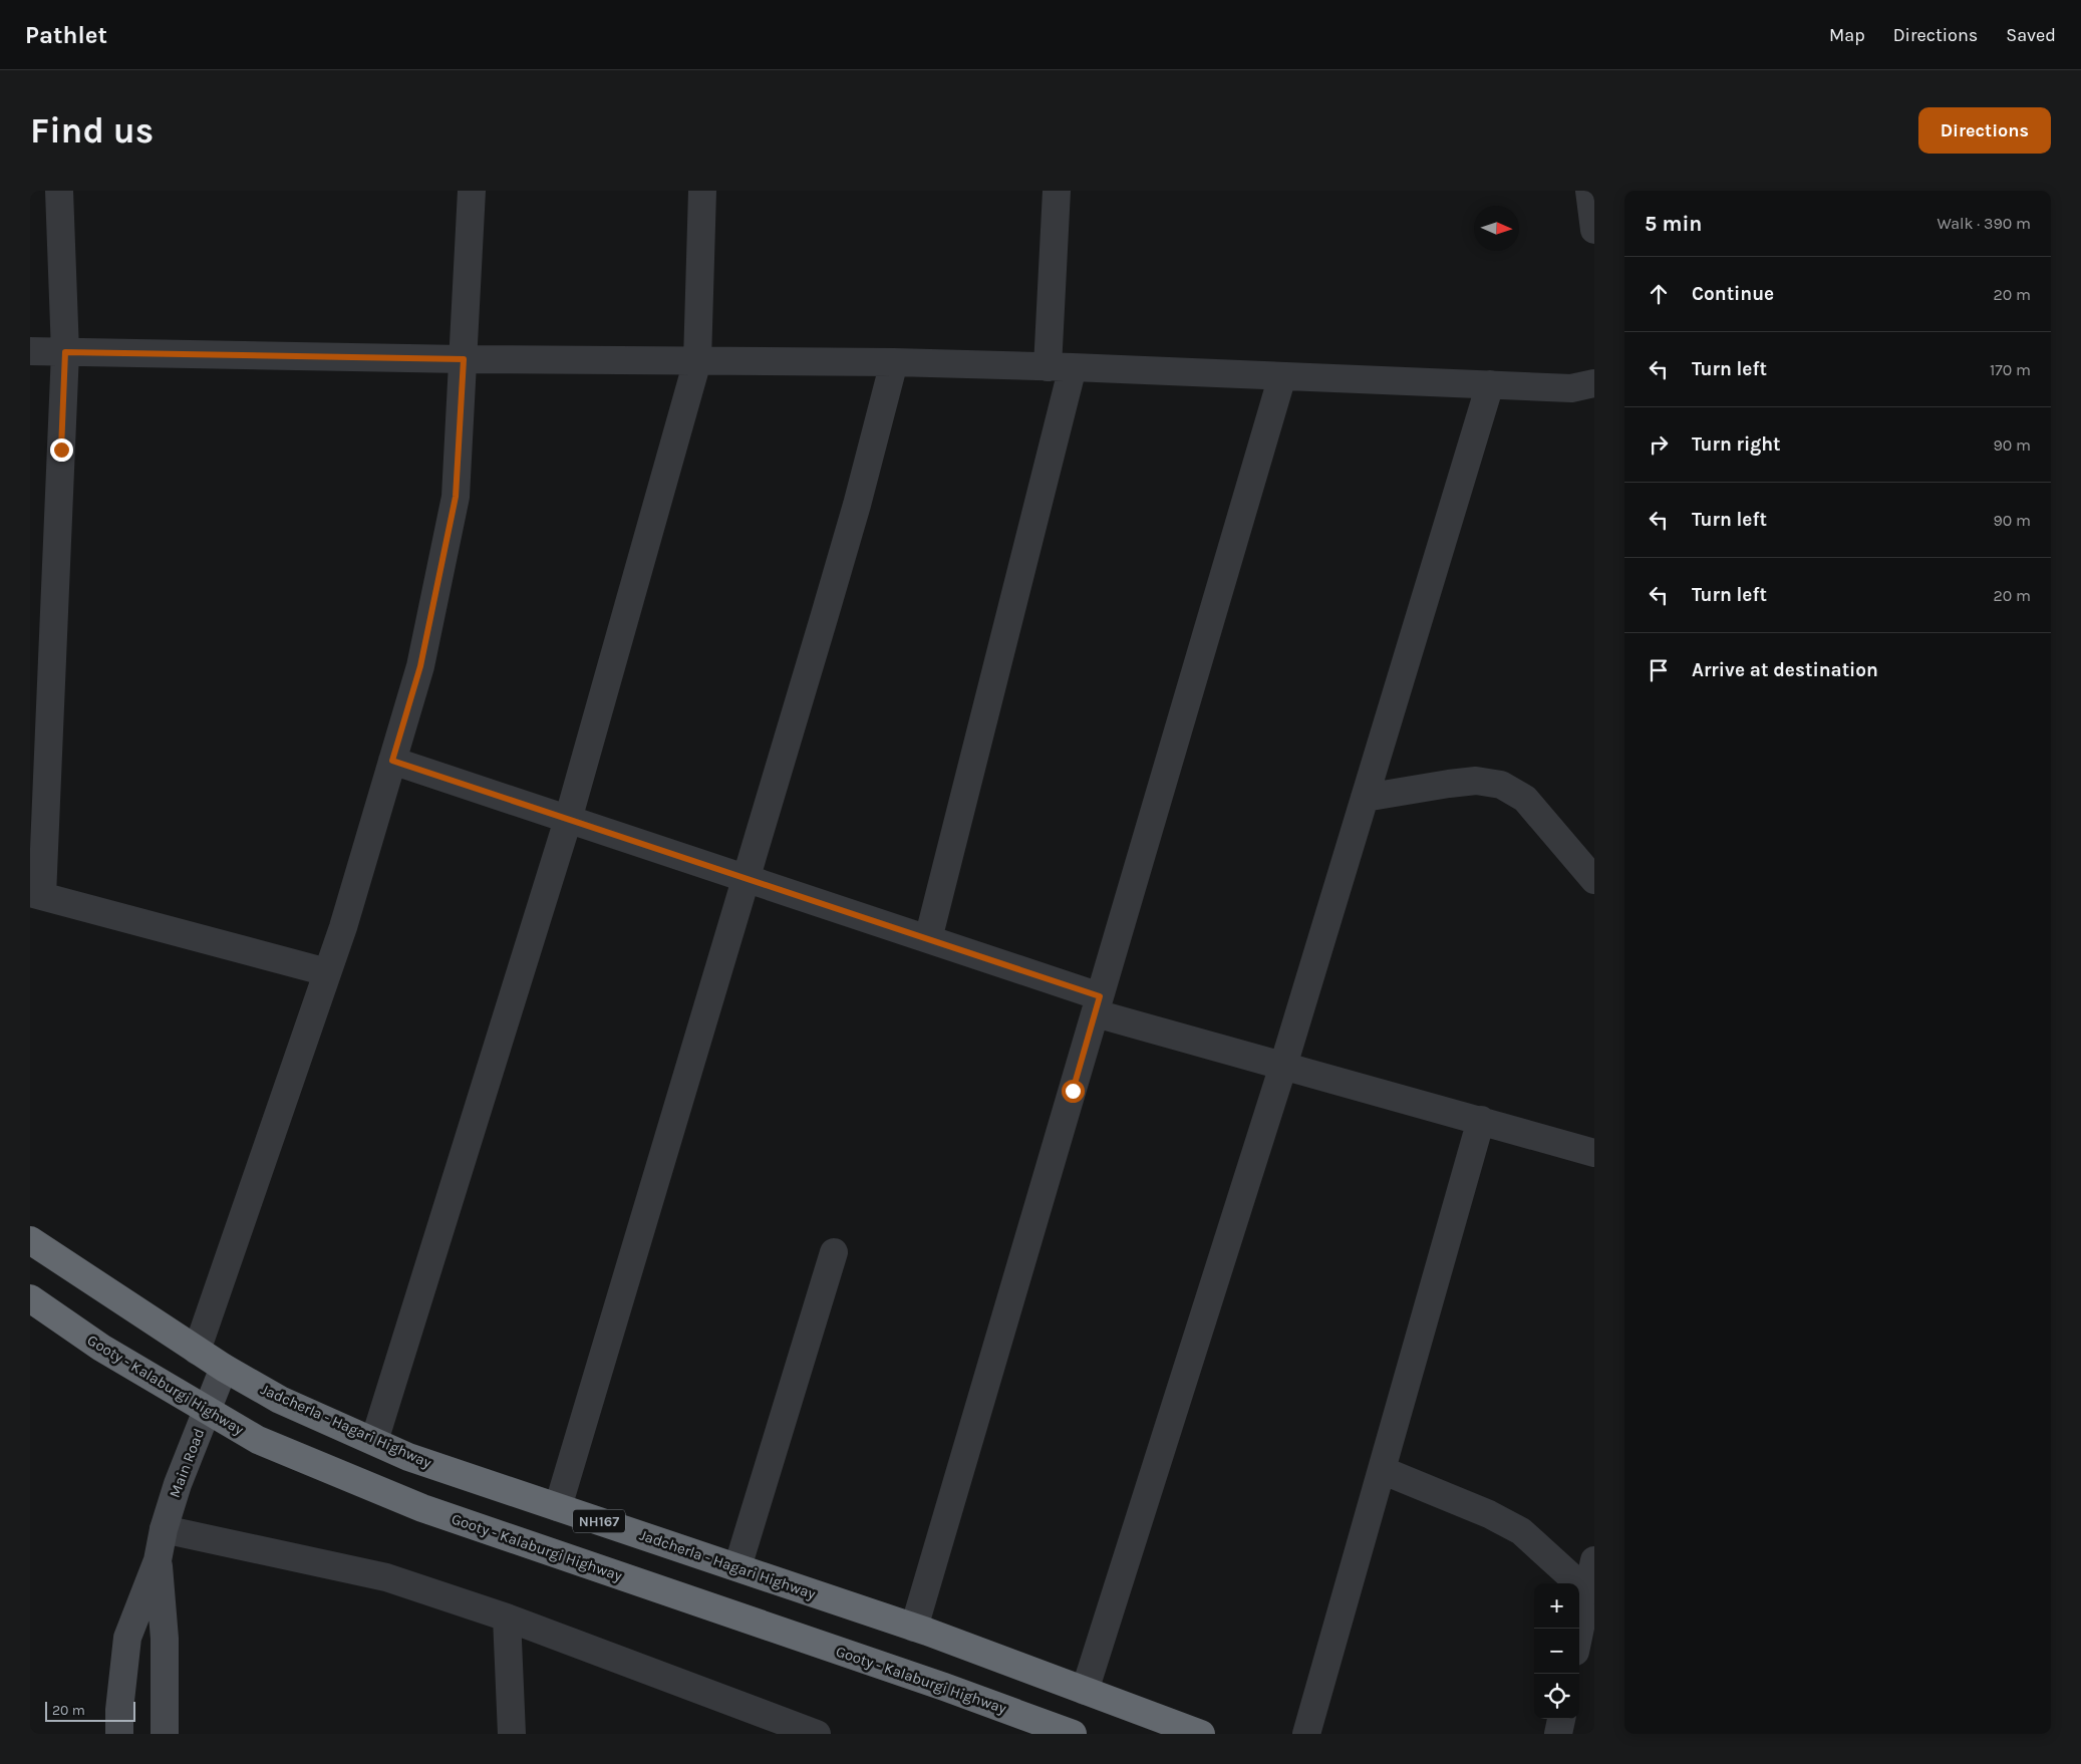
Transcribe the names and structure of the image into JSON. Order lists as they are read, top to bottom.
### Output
{
  "streets": {
    "highway": ["Gooty - Kalaburgi Highway", "Jadcherla - Hagari Highway", "NH167"],
    "street": ["Main Road"]
  },
  "crossings": [
    ["Gooty - Kalaburgi Highway", "Main Road"],
    ["Jadcherla - Hagari Highway", "Main Road"]
  ],
  "scale_bar": "20 m",
  "north": "right",
  "page": {
    "header": "Pathlet",
    "nav": ["Map", "Directions", "Saved"],
    "buttons": "Directions",
    "title": "Find us",
    "heading": ["5 min", "Walk · 390 m"],
    "list": [
      ["Continue", "20 m"],
      ["Turn left", "170 m"],
      ["Turn right", "90 m"],
      ["Turn left", "90 m"],
      ["Turn left", "20 m"],
      "Arrive at destination"
    ],
    "map_buttons": ["+", "−"],
    "scale": "20 m"
  }
}
